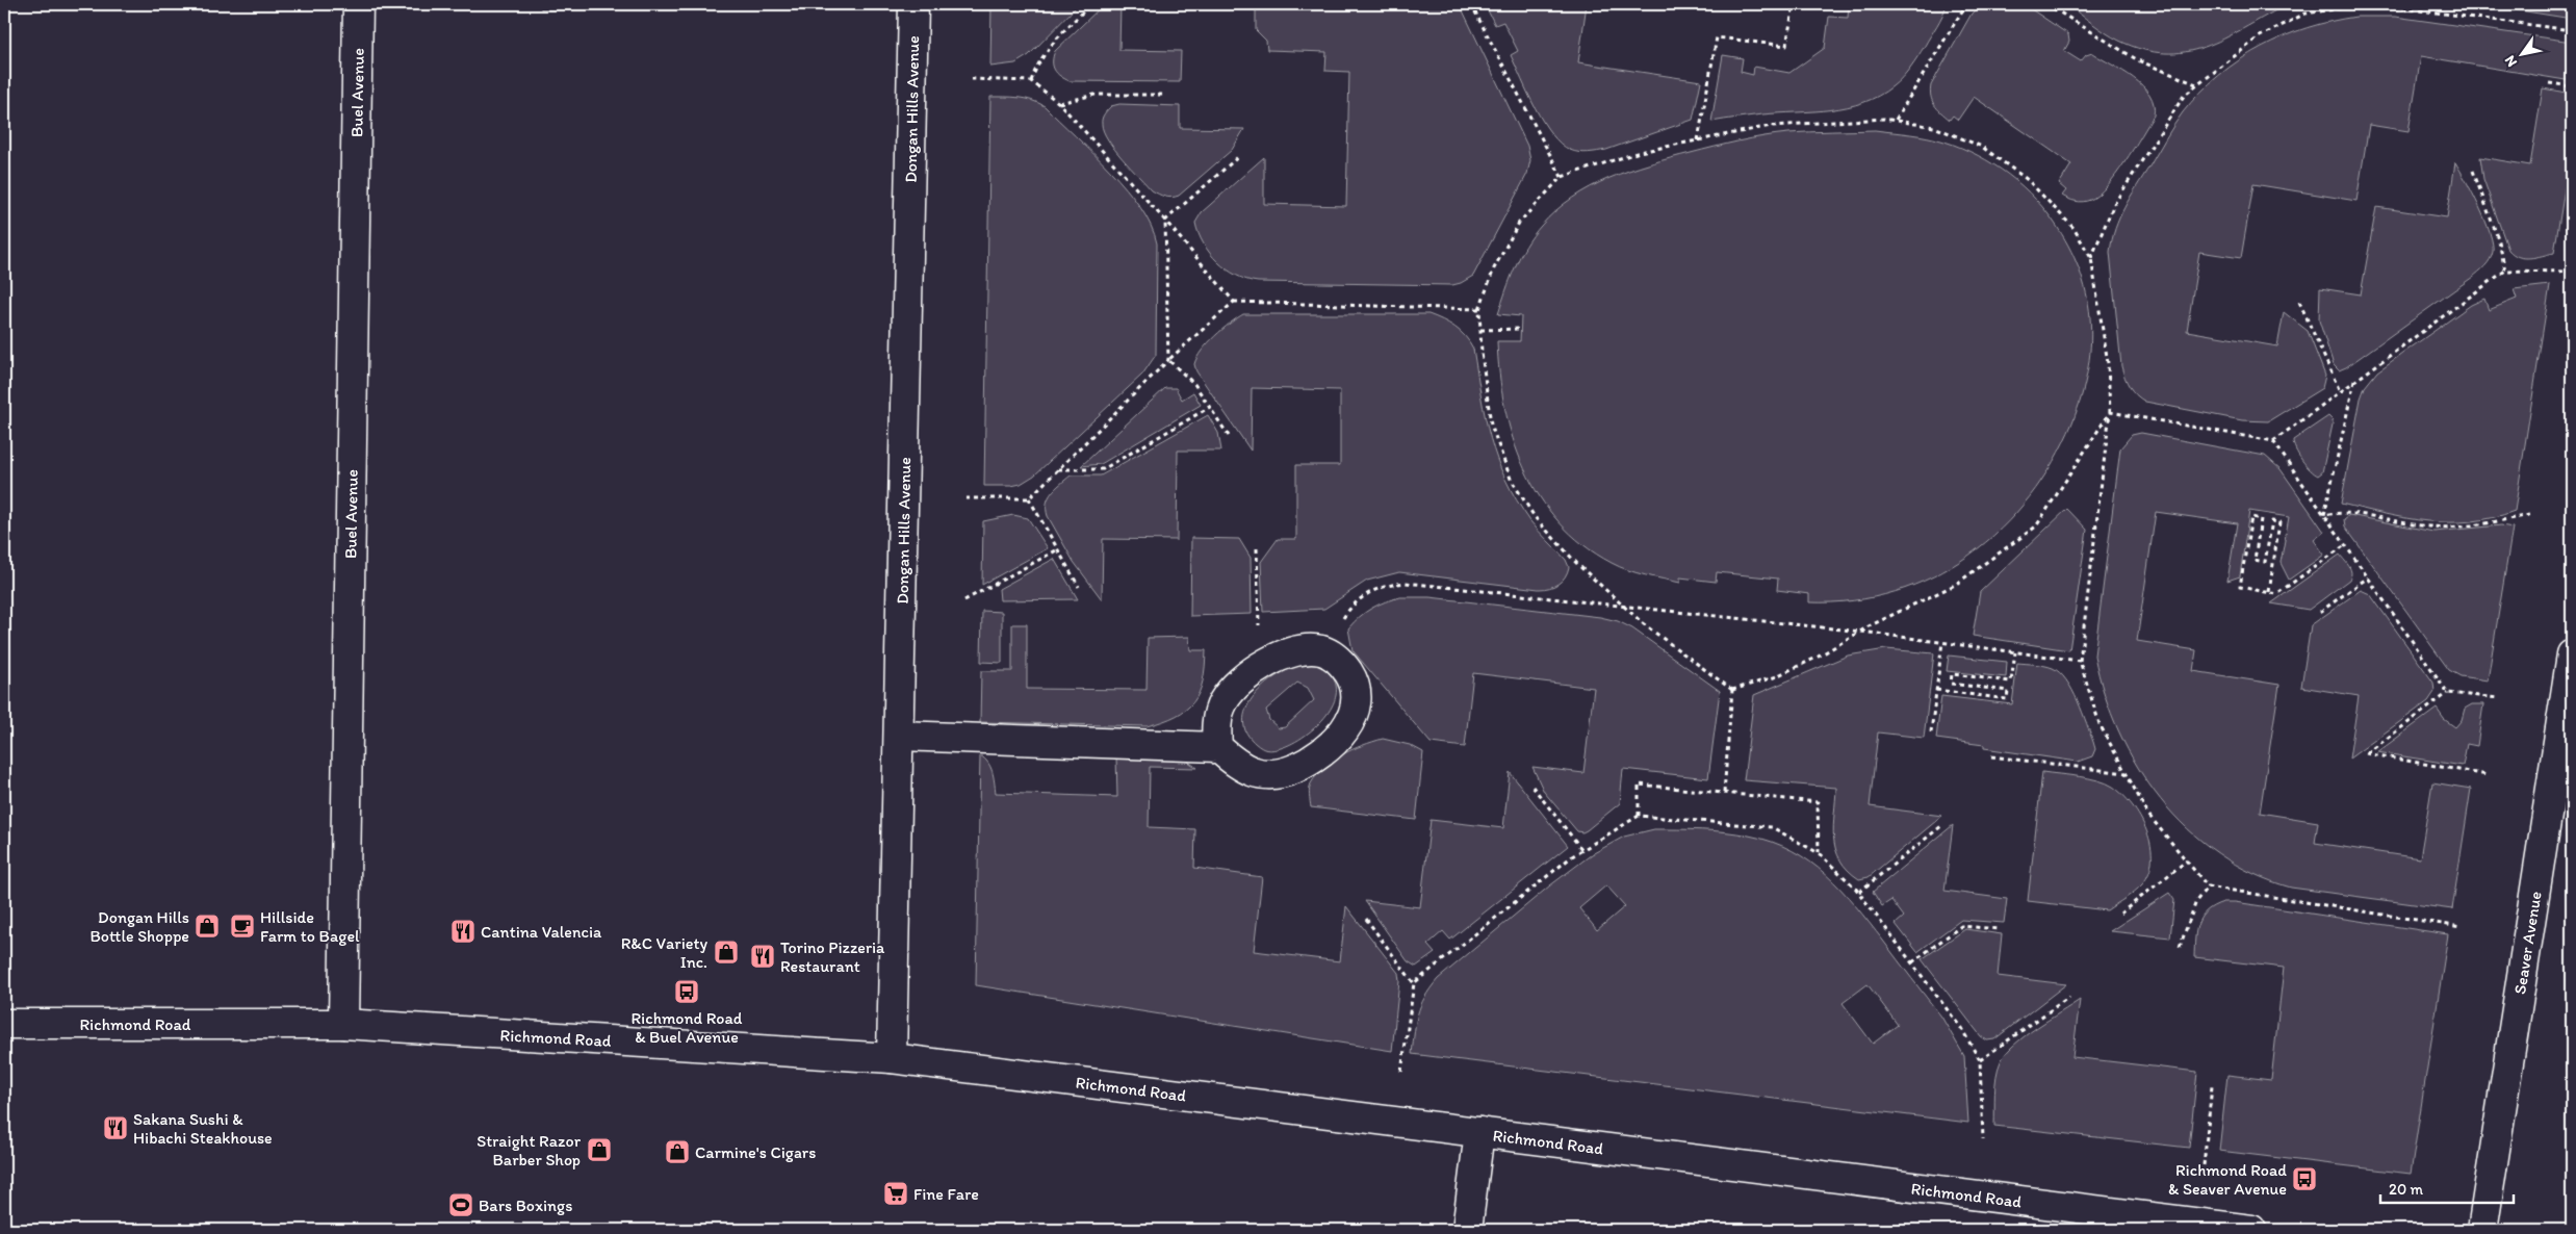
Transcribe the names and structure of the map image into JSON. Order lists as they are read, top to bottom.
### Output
{
  "streets": {
    "street": [
      "Buel Avenue",
      "Dongan Hills Avenue",
      "Seaver Avenue",
      "Richmond Road"
    ]
  },
  "crossings": [
    ["Buel Avenue", "Richmond Road"],
    ["Dongan Hills Avenue", "Richmond Road"]
  ],
  "places": {
    "shop": [
      "Dongan Hills Bottle Shoppe",
      "R&C Variety Inc.",
      "Straight Razor Barber Shop",
      "Carmine's Cigars"
    ],
    "cafe": ["Hillside Farm to Bagel"],
    "restaurant": ["Cantina Valencia", "Torino Pizzeria Restaurant", "Sakana Sushi & Hibachi Steakhouse"],
    "bus stop": ["Richmond Road & Buel Avenue", "Richmond Road & Seaver Avenue"],
    "supermarket": ["Fine Fare"],
    "sports": ["Bars Boxings"]
  },
  "scale_bar": "20 m",
  "north": "bottom left"
}
